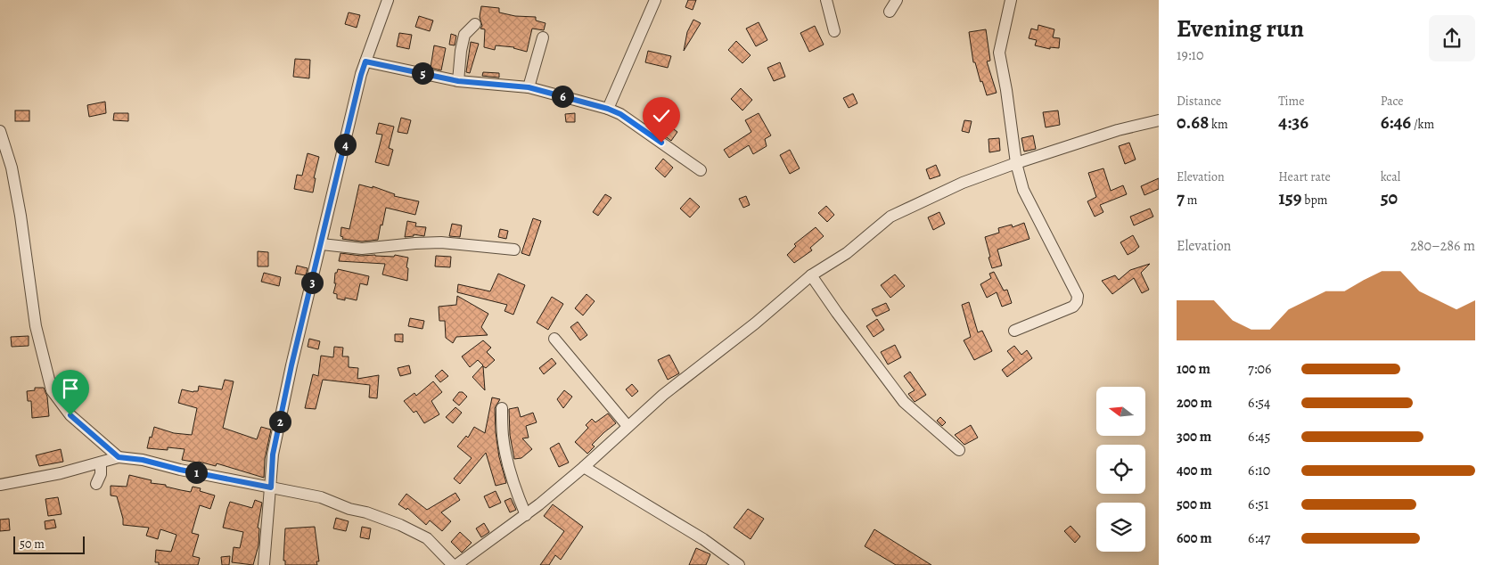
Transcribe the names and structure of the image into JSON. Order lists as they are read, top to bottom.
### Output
{
  "scale_bar": "50 m",
  "north": "left",
  "page": {
    "heading": ["Evening run", "19:10"],
    "pins": [
      "5",
      "6",
      "4",
      "3",
      "2",
      "1"
    ],
    "stats": [
      ["Distance", "0.68 km"],
      ["Time", "4:36"],
      ["Pace", "6:46 /km"],
      ["Elevation", "7 m"],
      ["Heart rate", "159 bpm"],
      ["kcal", "50"]
    ],
    "chart": ["Elevation", "280–286 m"],
    "list": [
      {
        "name": "100 m",
        "note": "7:06"
      },
      {
        "name": "200 m",
        "note": "6:54"
      },
      {
        "name": "300 m",
        "note": "6:45"
      },
      {
        "name": "400 m",
        "note": "6:10"
      },
      {
        "name": "500 m",
        "note": "6:51"
      },
      {
        "name": "600 m",
        "note": "6:47"
      }
    ],
    "scale": "50 m"
  }
}
